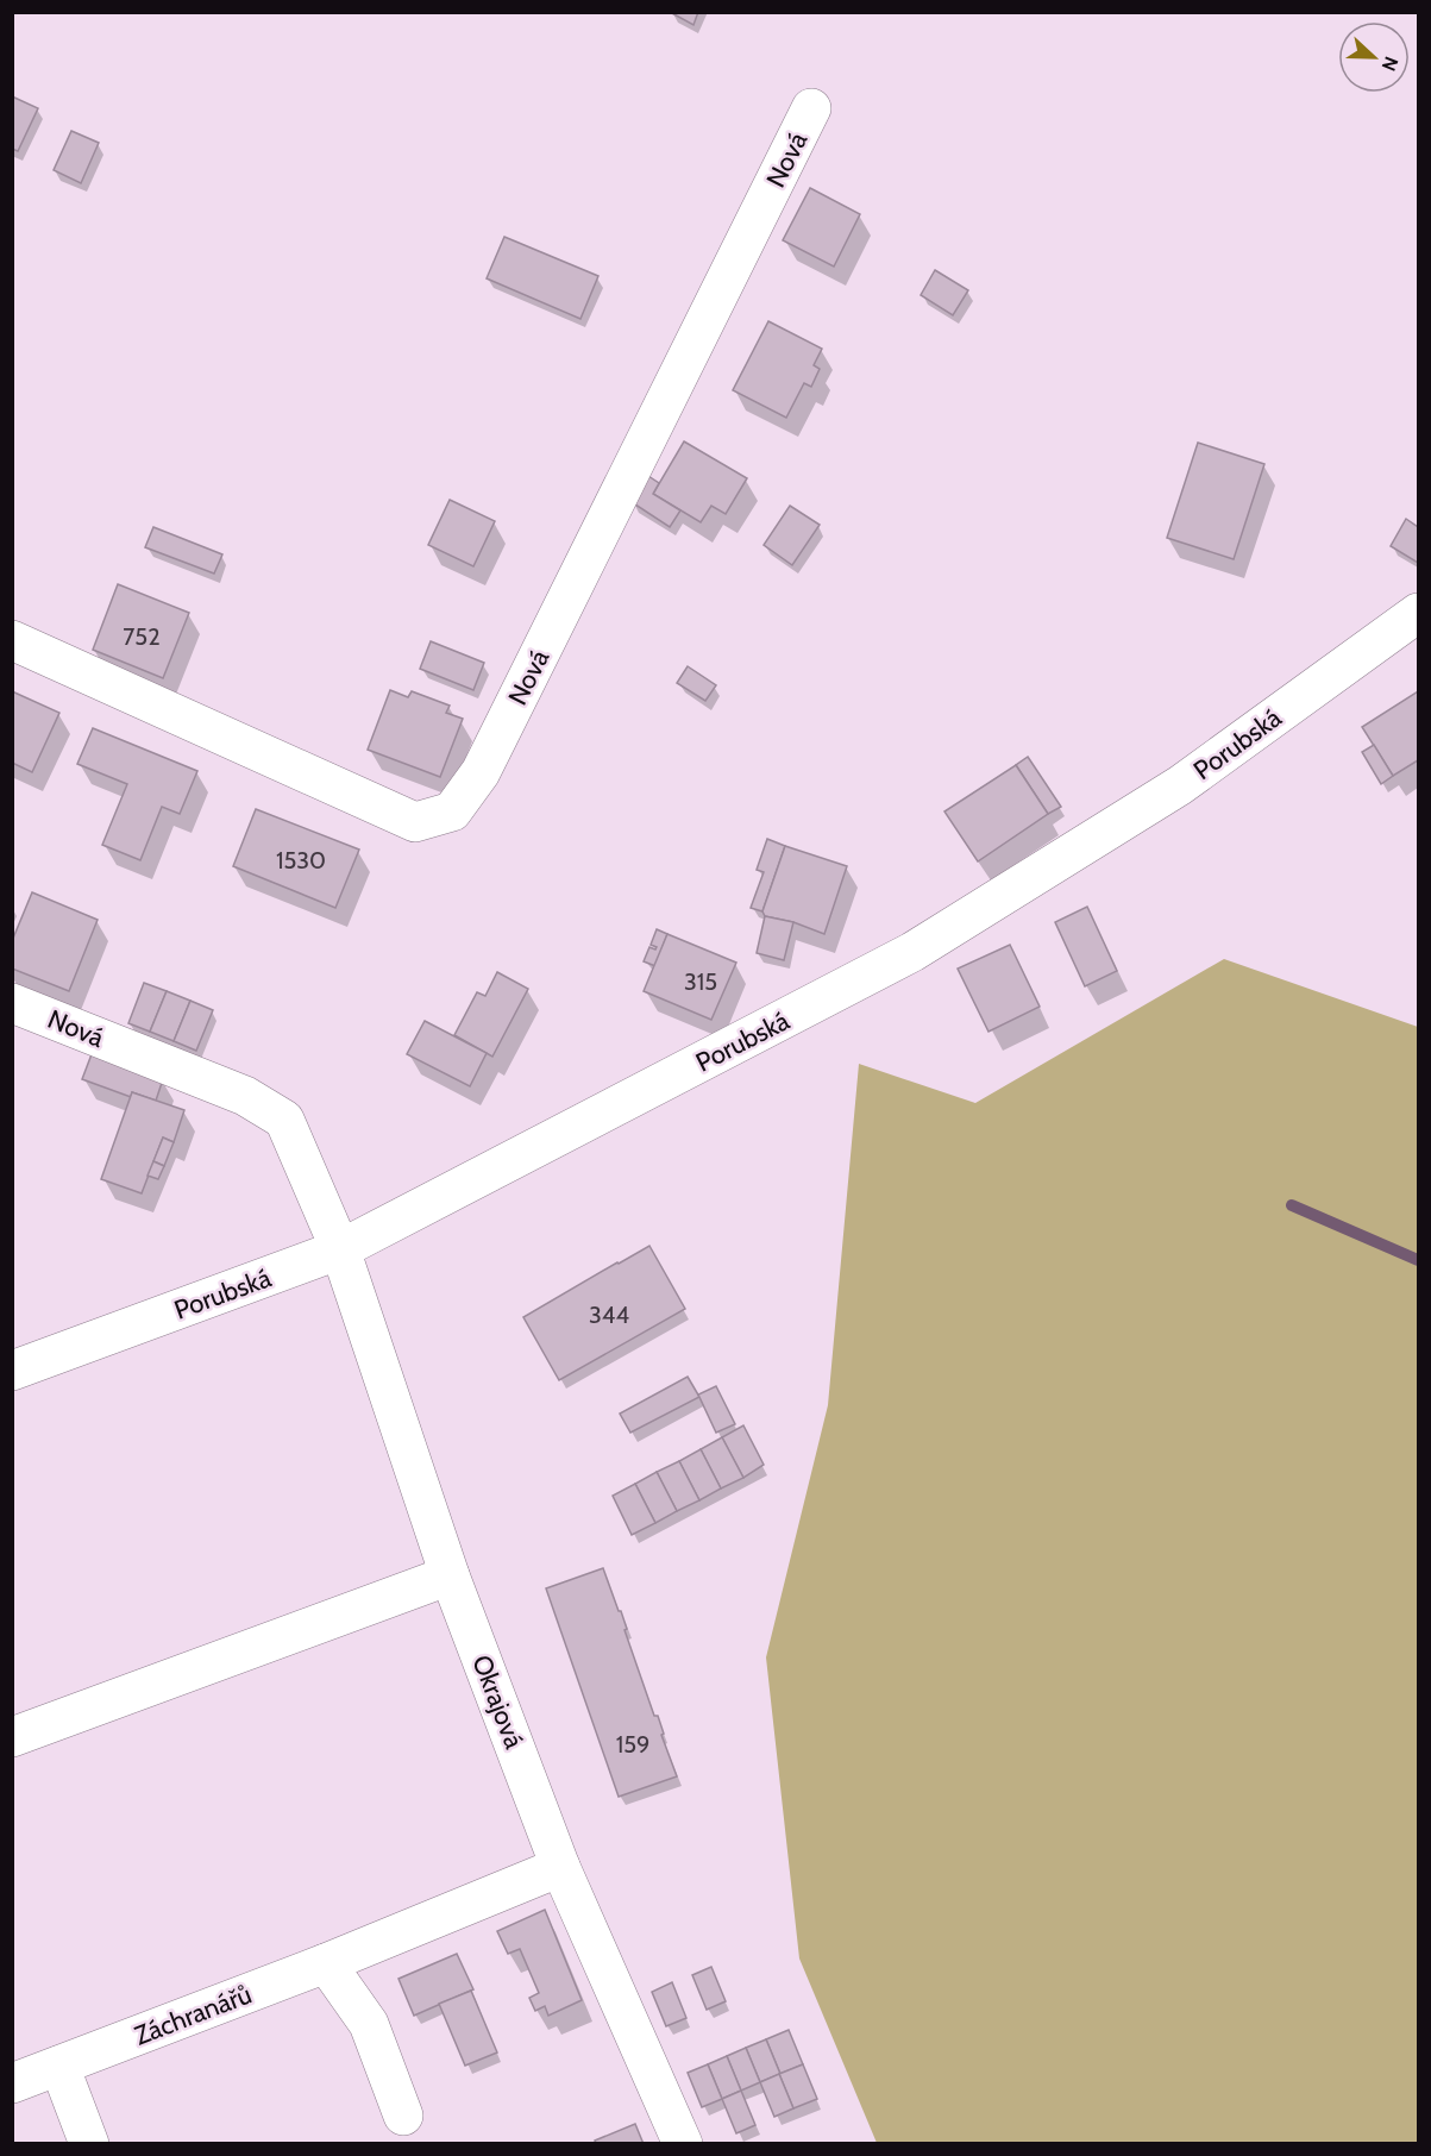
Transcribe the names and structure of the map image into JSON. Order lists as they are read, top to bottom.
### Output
{
  "streets": {
    "street": [
      "Nová",
      "Porubská",
      "Okrajová",
      "Záchranářů"
    ]
  },
  "crossings": [
    ["Nová", "Porubská"],
    ["Nová", "Okrajová"],
    ["Porubská", "Okrajová"],
    ["Okrajová", "Záchranářů"]
  ],
  "house_numbers": [
    "752",
    "1530",
    "315",
    "344",
    "159"
  ],
  "north": "right"
}
